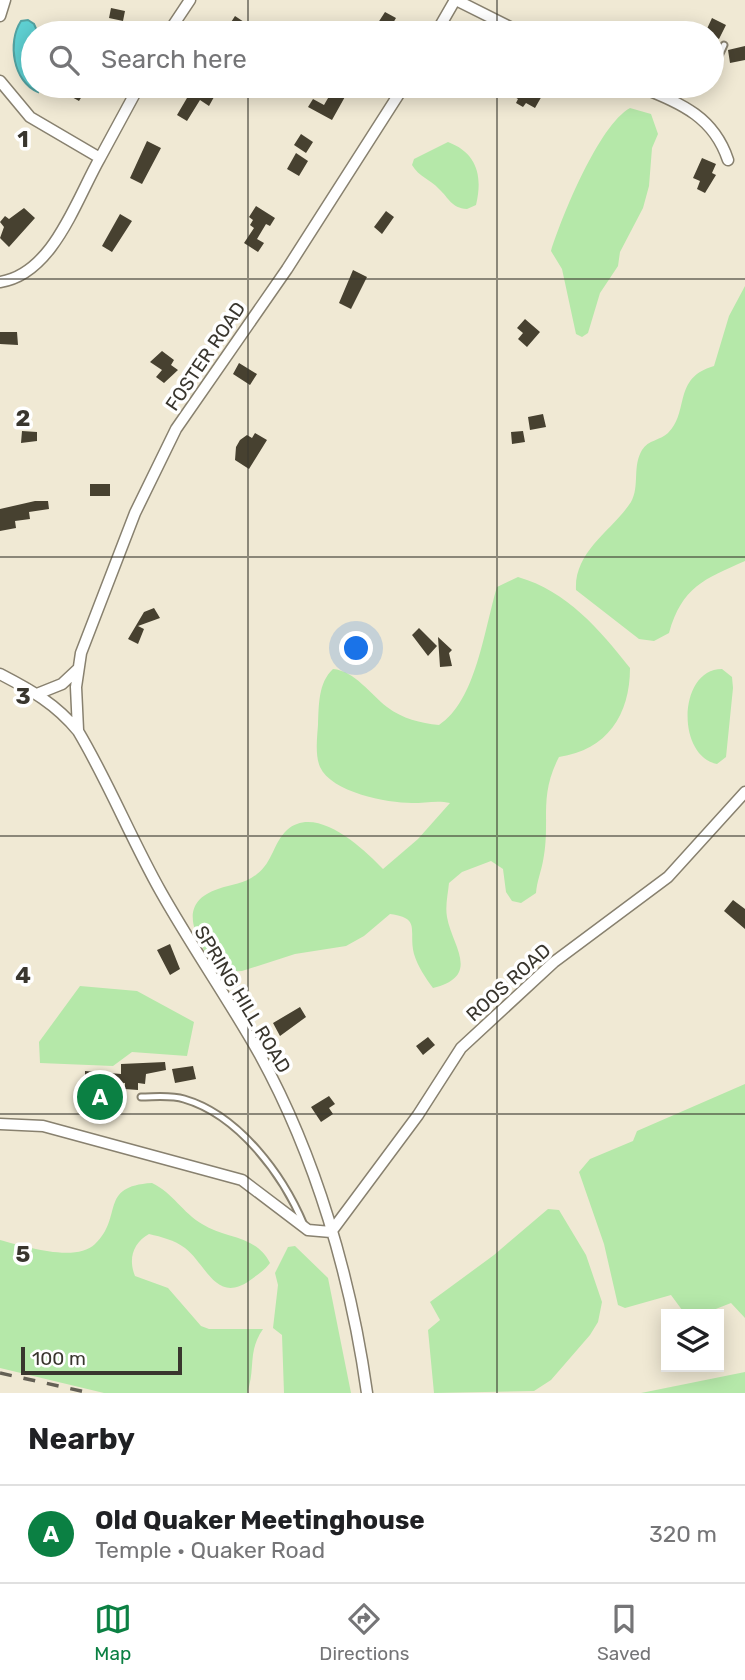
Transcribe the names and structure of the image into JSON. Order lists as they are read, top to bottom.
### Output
{
  "streets": {
    "street": ["FOSTER ROAD", "ROOS ROAD", "SPRING HILL ROAD"]
  },
  "crossings": [
    ["FOSTER ROAD", "SPRING HILL ROAD"],
    ["ROOS ROAD", "SPRING HILL ROAD"]
  ],
  "scale_bar": "100 m",
  "page": {
    "search": "Search here",
    "pins": "A",
    "scale": "100 m",
    "heading": "Nearby",
    "list": [
      {
        "mark": "A",
        "name": "Old Quaker Meetinghouse",
        "note": "Temple · Quaker Road",
        "value": "320 m"
      }
    ],
    "nav": ["Map", "Directions", "Saved"]
  },
  "grid": {
    "rows": [
      "1",
      "2",
      "3",
      "4",
      "5"
    ]
  }
}
